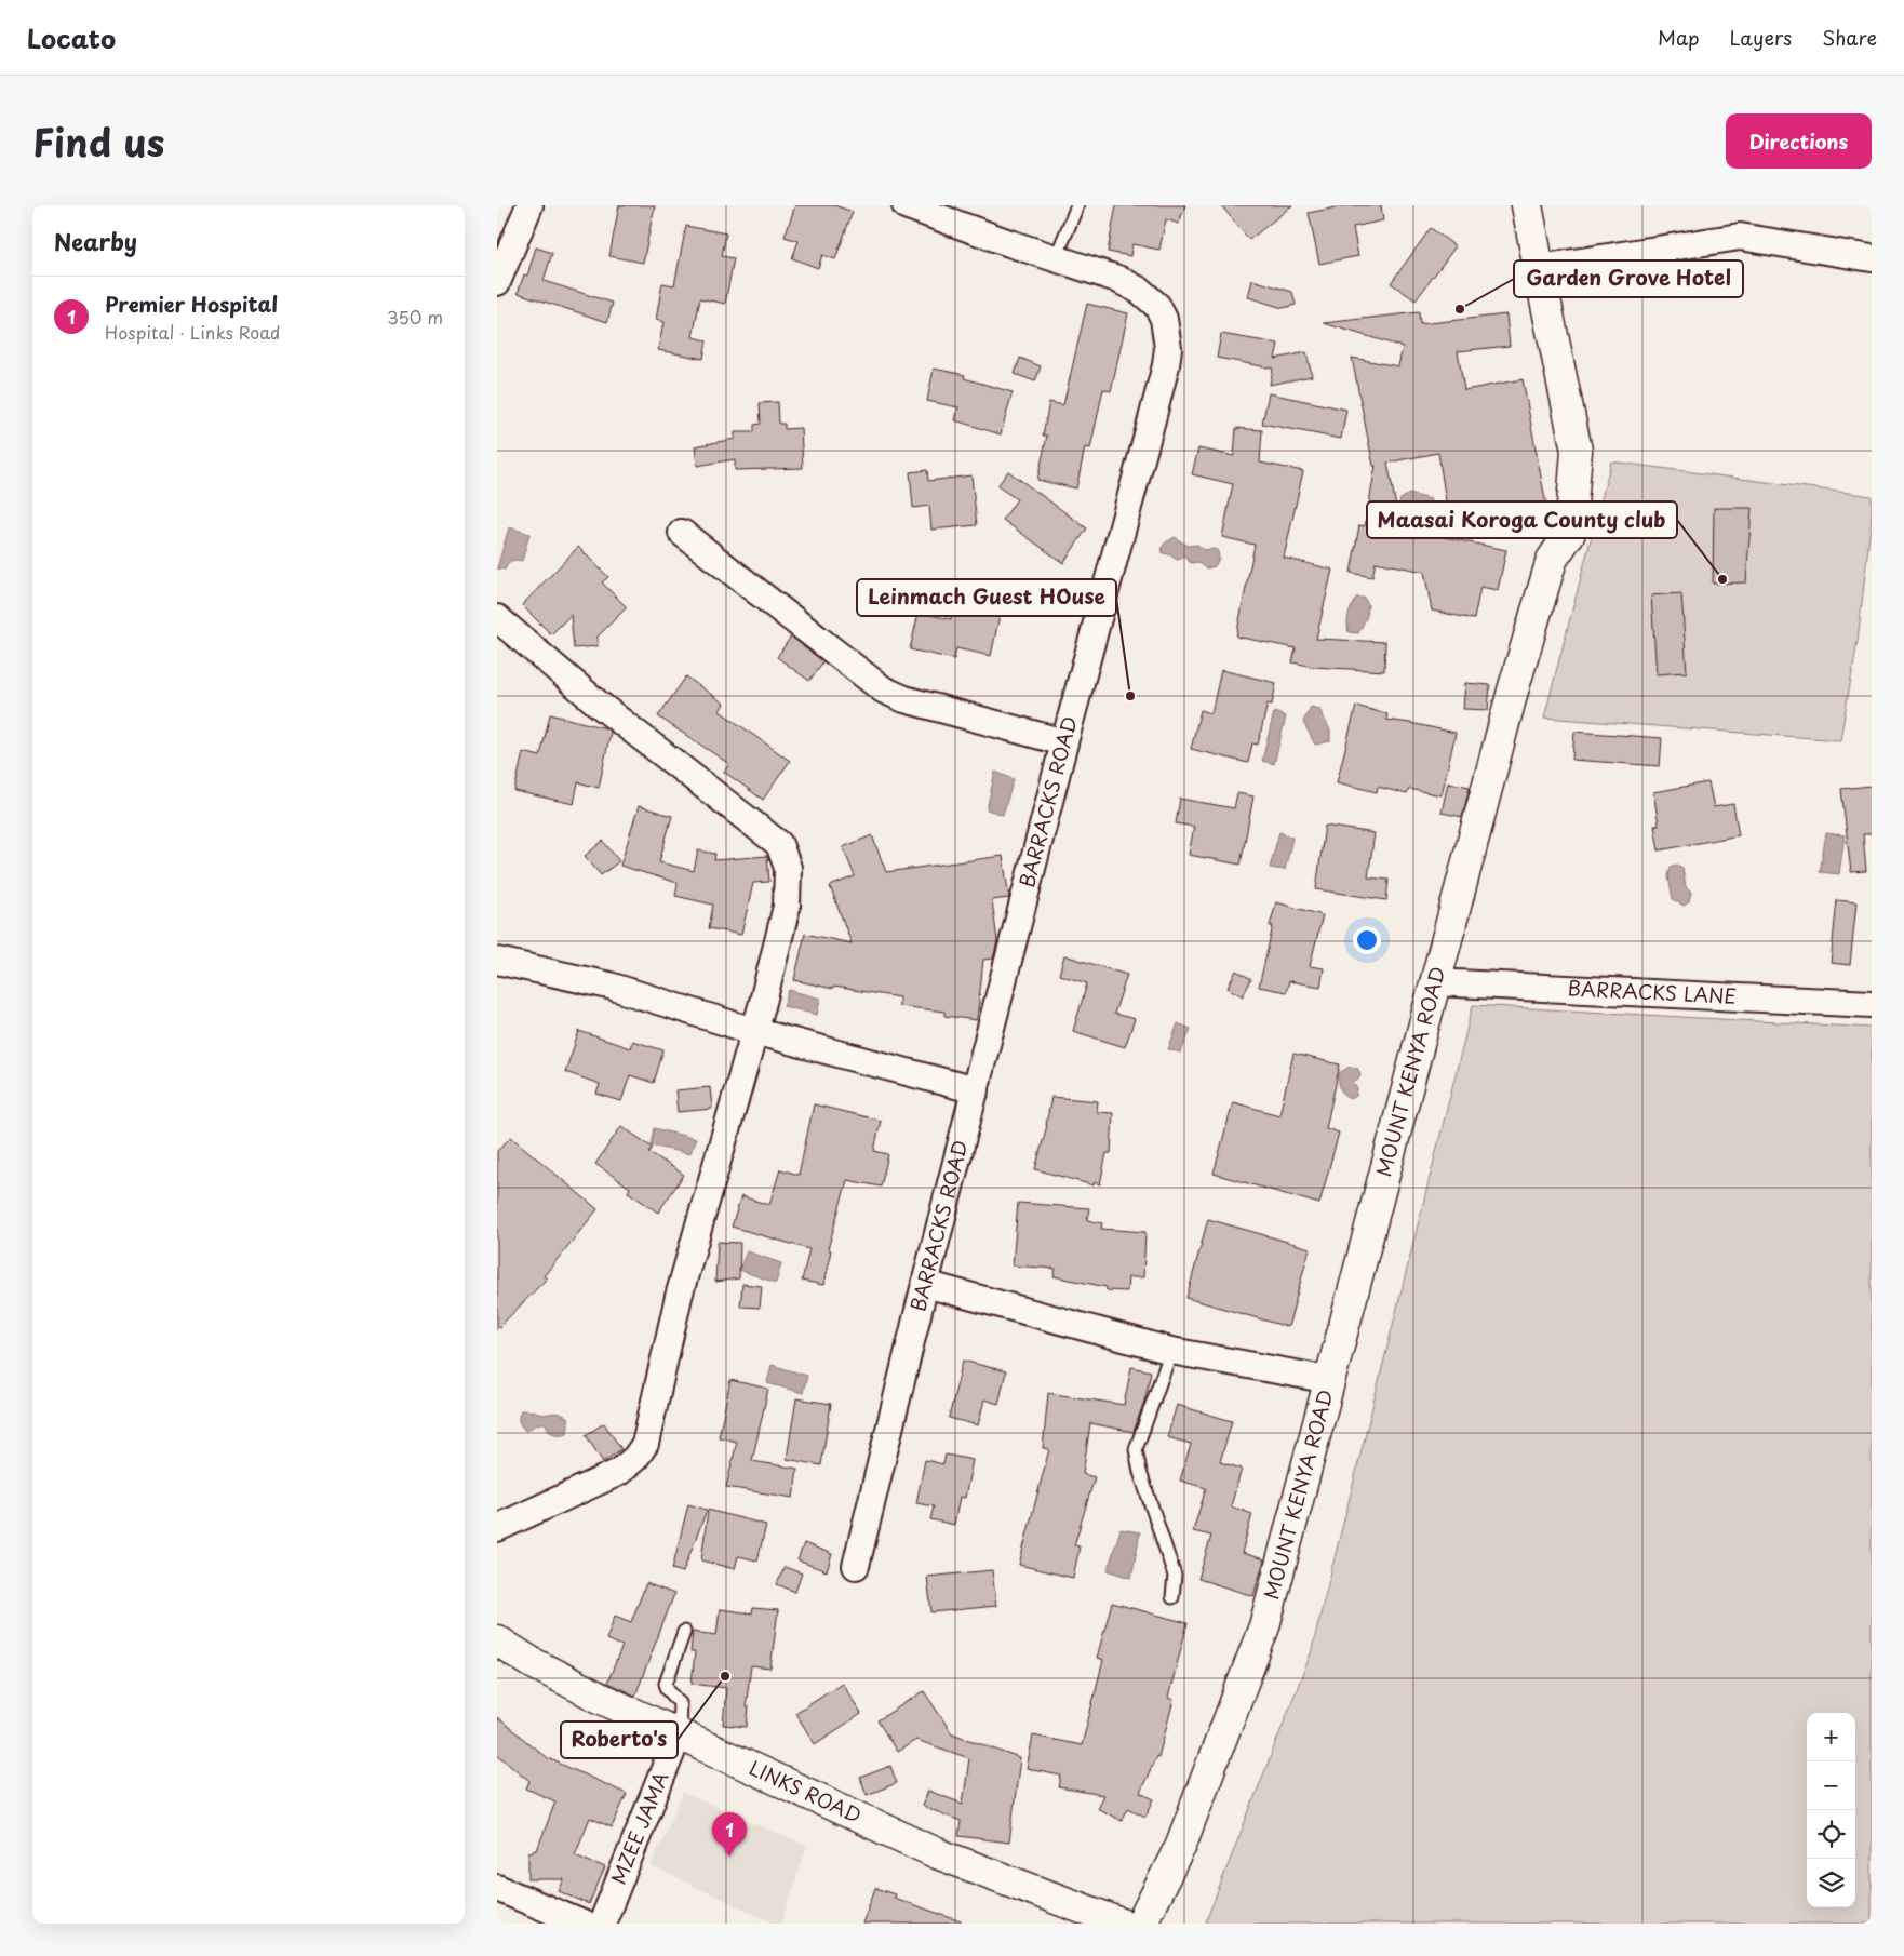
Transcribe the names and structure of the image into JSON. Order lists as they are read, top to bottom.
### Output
{
  "streets": {
    "main road": ["MOUNT KENYA ROAD", "LINKS ROAD"],
    "street": ["BARRACKS ROAD", "BARRACKS LANE", "MZEE JAMA"]
  },
  "crossings": [
    ["BARRACKS LANE", "MOUNT KENYA ROAD"],
    ["LINKS ROAD", "MZEE JAMA"]
  ],
  "places": [
    "Garden Grove Hotel",
    "Maasai Koroga County club",
    "Leinmach Guest HOuse",
    "Roberto's"
  ],
  "page": {
    "header": "Locato",
    "nav": ["Map", "Layers", "Share"],
    "title": "Find us",
    "buttons": "Directions",
    "heading": "Nearby",
    "list": [
      {
        "mark": "1",
        "name": "Premier Hospital",
        "note": "Hospital · Links Road",
        "value": "350 m"
      }
    ],
    "map_buttons": ["+", "−"],
    "pins": "1"
  }
}
